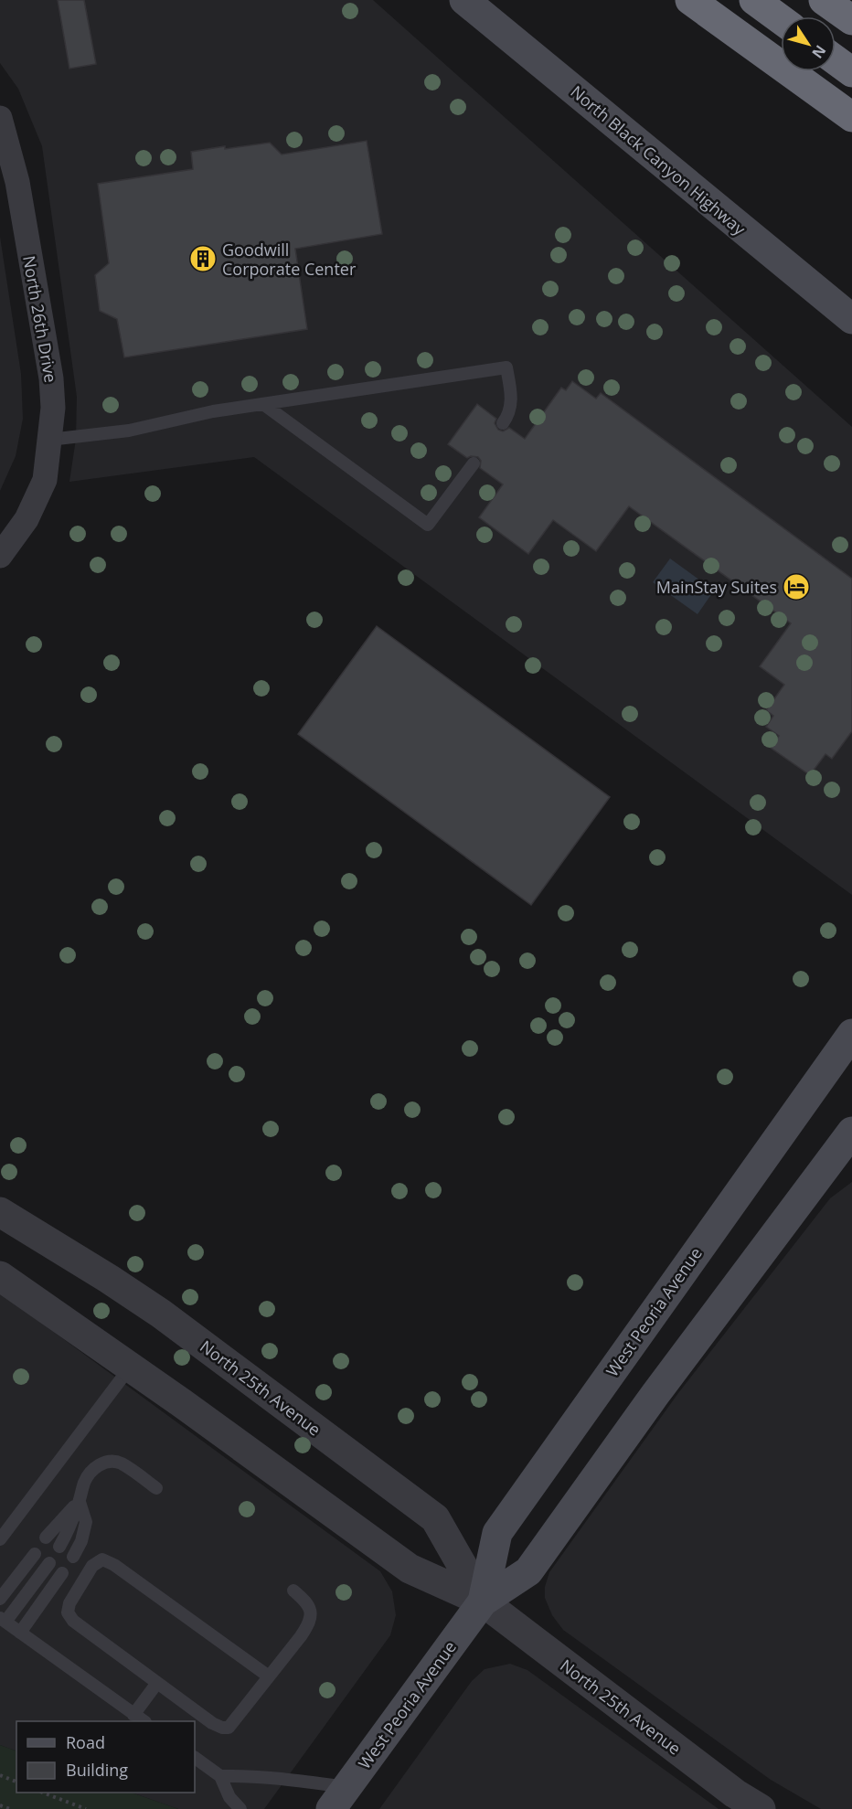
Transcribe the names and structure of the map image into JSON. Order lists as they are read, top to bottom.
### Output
{
  "streets": {
    "main road": ["North Black Canyon Highway", "West Peoria Avenue"],
    "street": ["North 26th Drive", "North 25th Avenue"]
  },
  "crossings": [
    ["West Peoria Avenue", "North 25th Avenue"]
  ],
  "places": {
    "building": ["Goodwill Corporate Center"],
    "hotel": ["MainStay Suites"]
  },
  "legend": ["Road", "Building"],
  "north": "bottom right"
}
